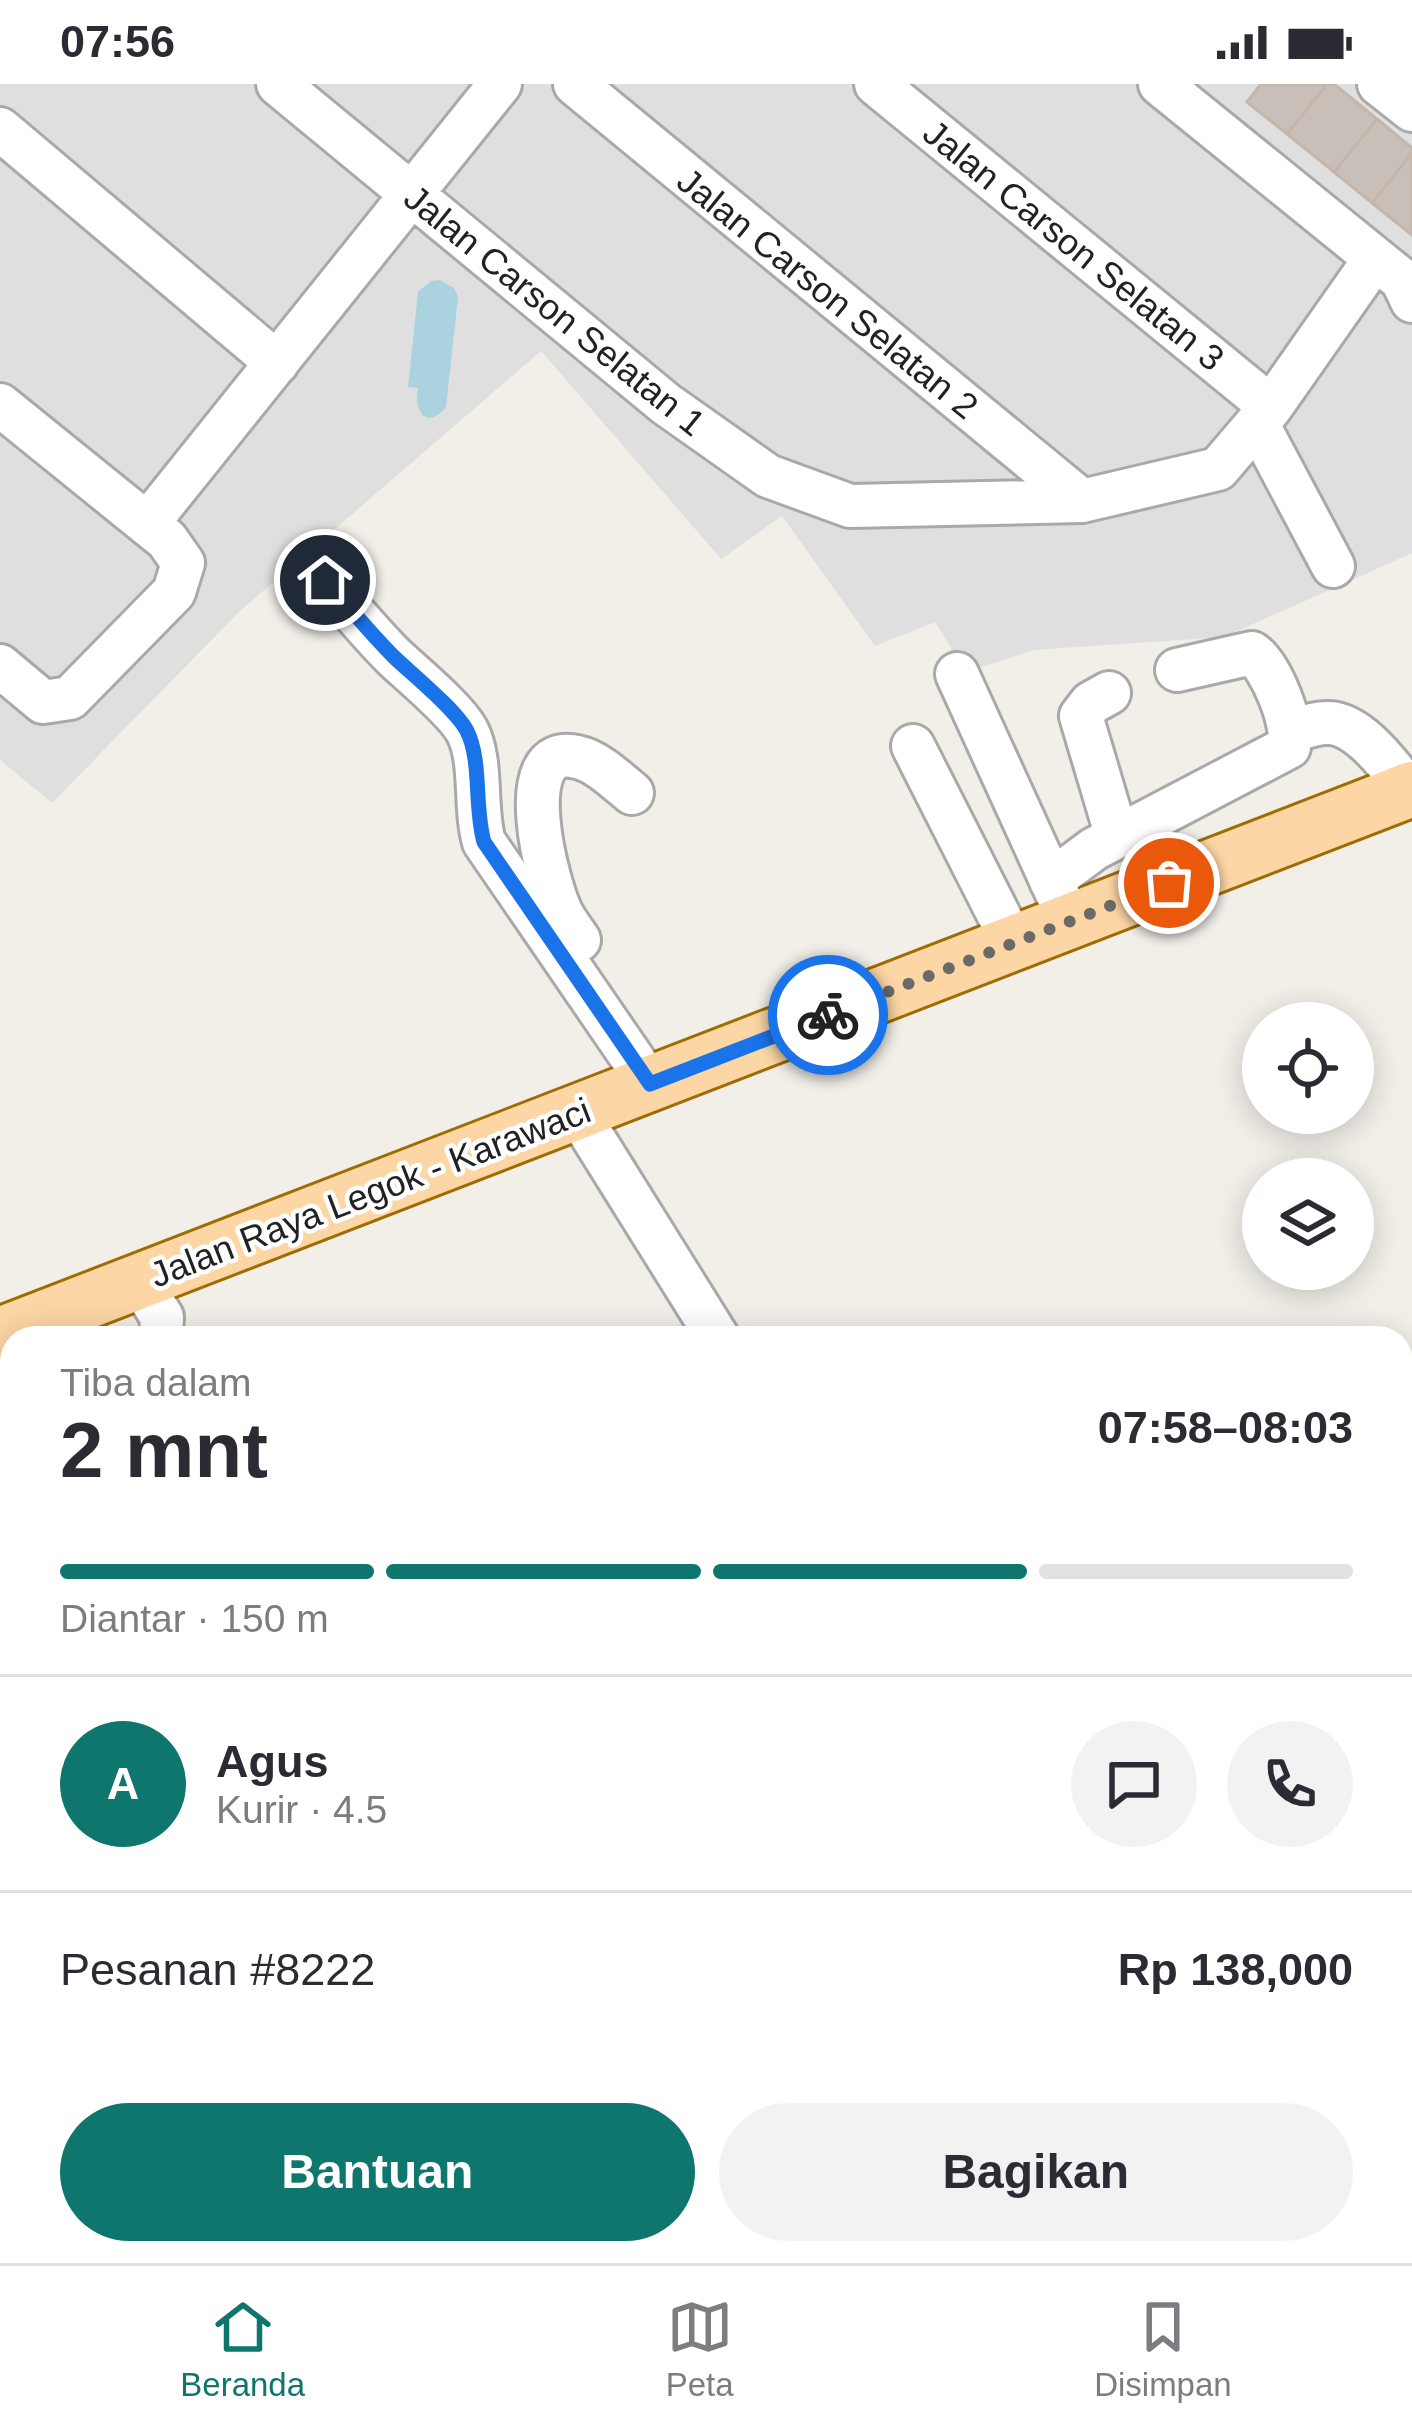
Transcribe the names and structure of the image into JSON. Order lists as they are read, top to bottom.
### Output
{
  "streets": {
    "main road": ["Jalan Raya Legok - Karawaci"],
    "street": ["Jalan Carson Selatan 3", "Jalan Carson Selatan 2", "Jalan Carson Selatan 1"]
  },
  "crossings": [
    ["Jalan Carson Selatan 2", "Jalan Carson Selatan 1"]
  ],
  "page": {
    "status": "07:56",
    "heading": ["2 mnt", "Tiba dalam", "07:58–08:03"],
    "panel": [
      "Agus",
      "Kurir · 4.5",
      "Pesanan #8222",
      "Rp 138,000"
    ],
    "bar": "Diantar · 150 m",
    "round": "A",
    "buttons": ["Bantuan", "Bagikan"],
    "tabs": ["Beranda", "Peta", "Disimpan"]
  }
}
